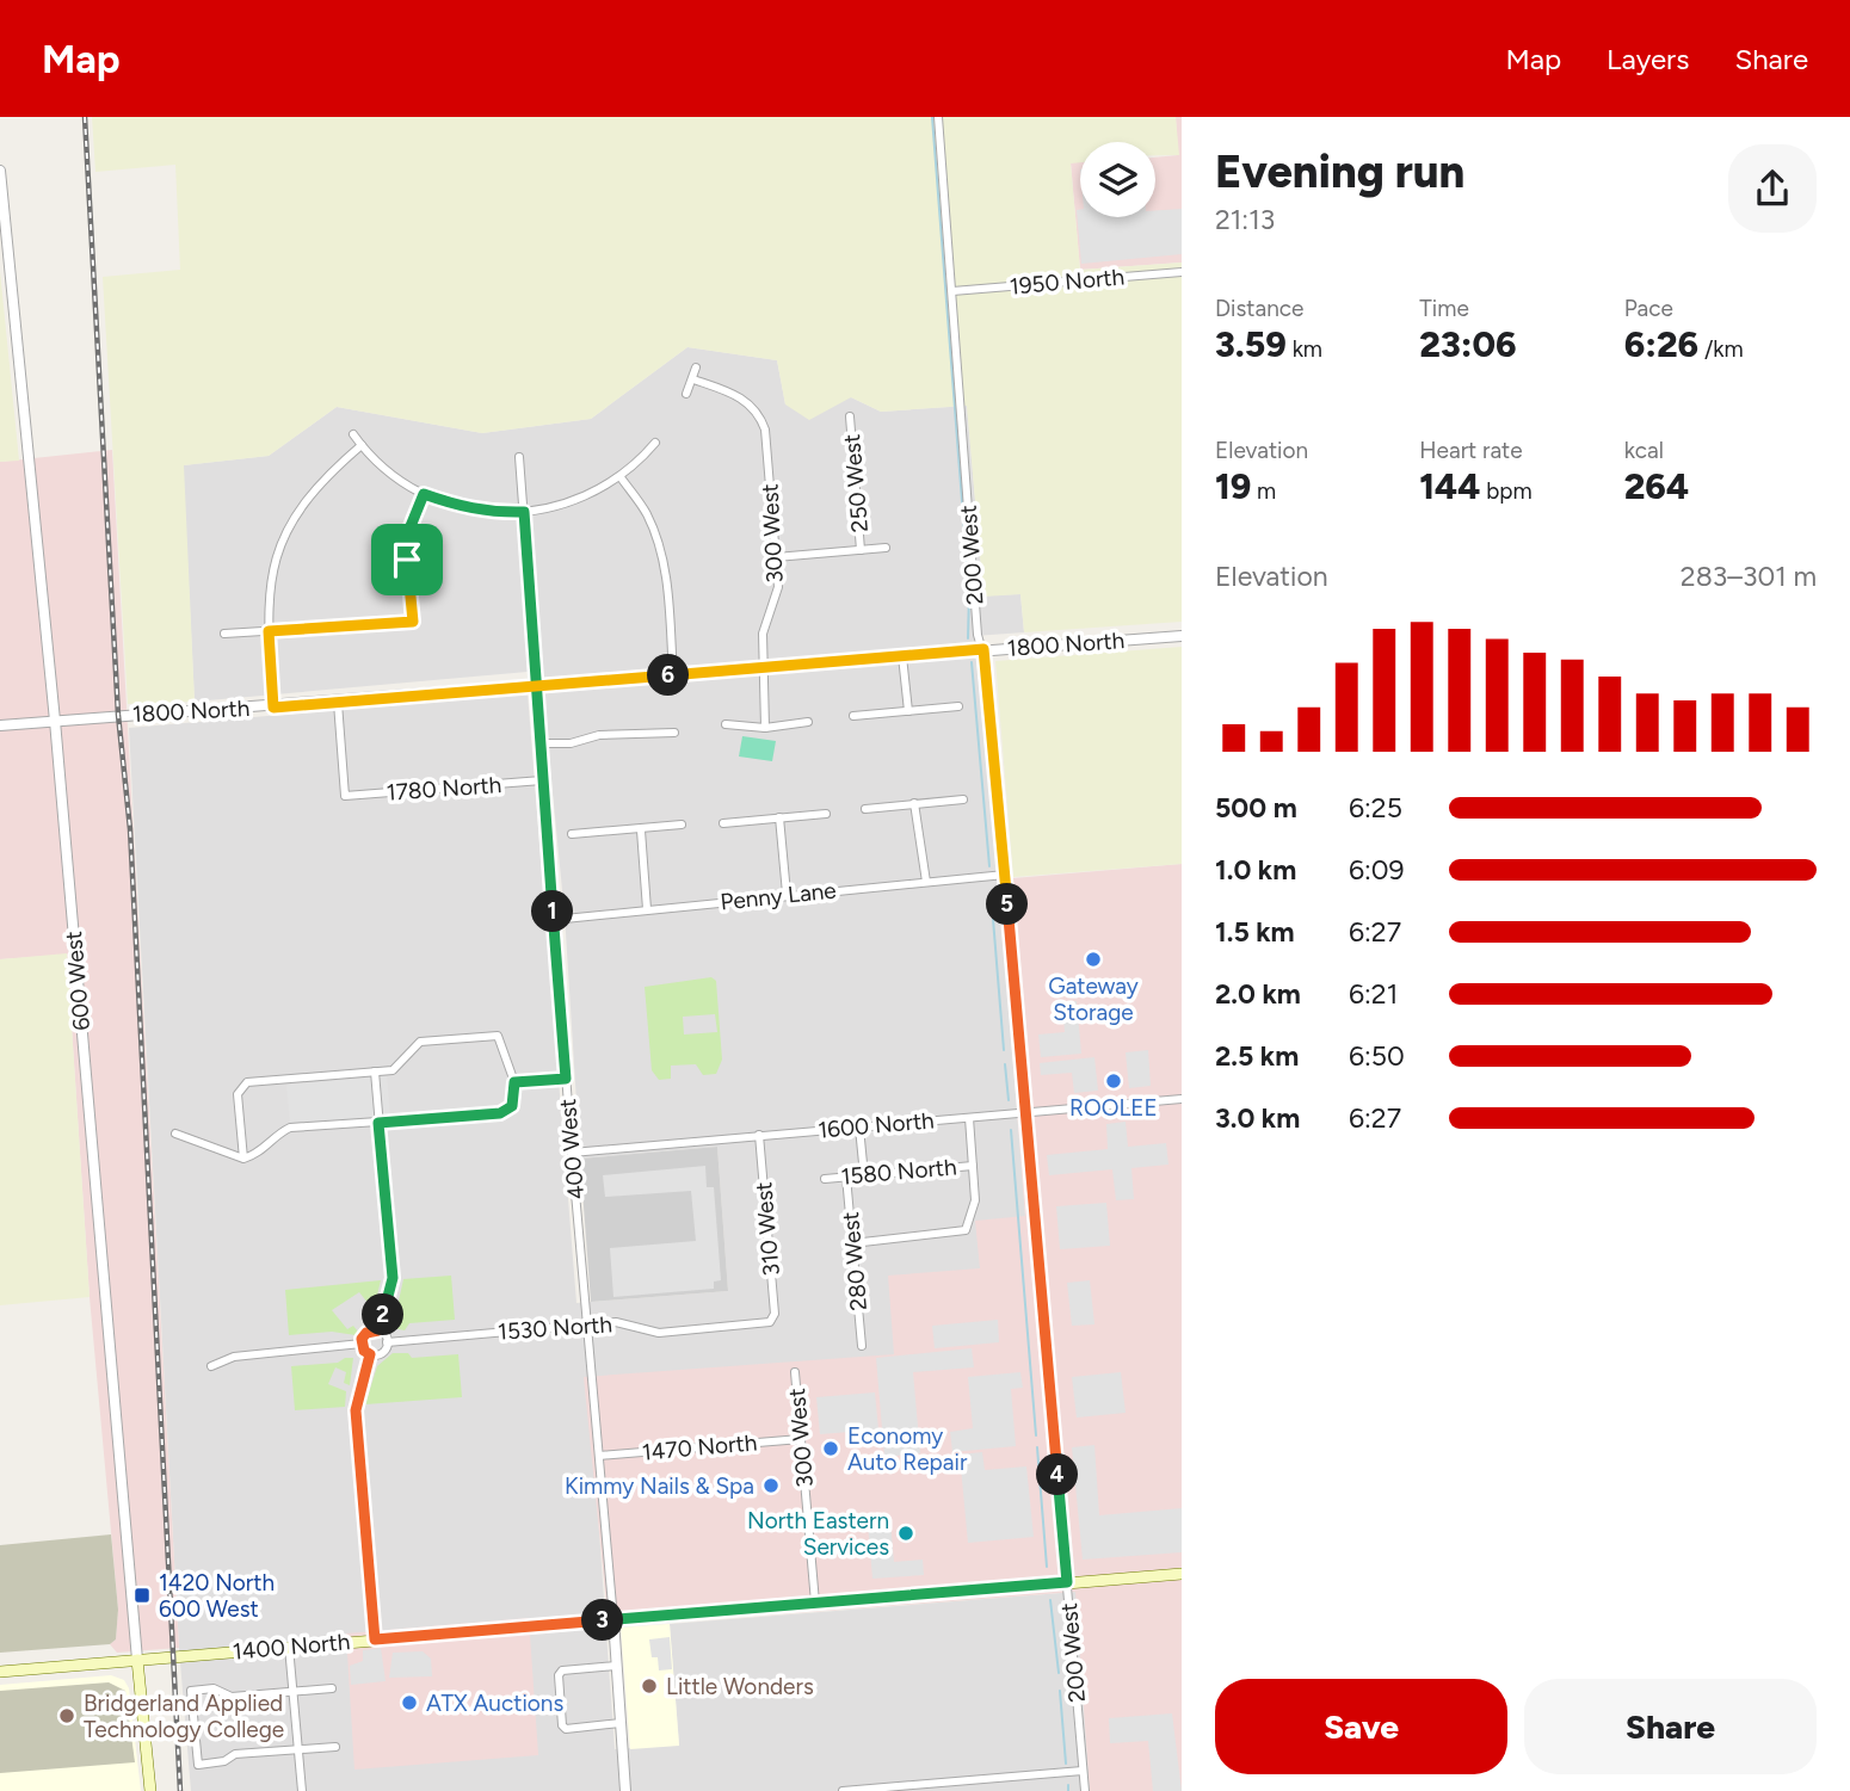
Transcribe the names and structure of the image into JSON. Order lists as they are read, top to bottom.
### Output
{
  "streets": {
    "main road": ["600 West", "1400 North"],
    "street": [
      "1950 North",
      "250 West",
      "300 West",
      "200 West",
      "1800 North",
      "1780 North",
      "Penny Lane",
      "1600 North",
      "400 West",
      "1580 North",
      "310 West",
      "280 West",
      "1530 North",
      "1470 North"
    ]
  },
  "crossings": [
    ["1950 North", "200 West"],
    ["300 West", "1800 North"],
    ["300 West", "1470 North"],
    ["300 West", "1400 North"],
    ["200 West", "1800 North"],
    ["200 West", "Penny Lane"],
    ["200 West", "1600 North"],
    ["200 West", "1400 North"],
    ["1800 North", "1780 North"],
    ["1800 North", "600 West"],
    ["1800 North", "400 West"],
    ["1780 North", "400 West"],
    ["Penny Lane", "400 West"],
    ["600 West", "1400 North"],
    ["1600 North", "400 West"],
    ["1600 North", "310 West"],
    ["400 West", "1530 North"],
    ["400 West", "1470 North"],
    ["400 West", "1400 North"],
    ["1580 North", "280 West"],
    ["310 West", "1530 North"]
  ],
  "places": {
    "other": [
      "Gateway Storage",
      "ROOLEE",
      "Economy Auto Repair",
      "Kimmy Nails & Spa",
      "North Eastern Services",
      "Little Wonders",
      "ATX Auctions",
      "Bridgerland Applied Technology College"
    ],
    "transit": ["1420 North 600 West"]
  },
  "page": {
    "header": "Map",
    "nav": ["Map", "Layers", "Share"],
    "heading": ["Evening run", "21:13"],
    "stats": [
      ["Distance", "3.59 km"],
      ["Time", "23:06"],
      ["Pace", "6:26 /km"],
      ["Elevation", "19 m"],
      ["Heart rate", "144 bpm"],
      ["kcal", "264"]
    ],
    "chart": ["Elevation", "283–301 m"],
    "pins": [
      "6",
      "5",
      "1",
      "2",
      "4",
      "3"
    ],
    "list": [
      {
        "name": "500 m",
        "note": "6:25"
      },
      {
        "name": "1.0 km",
        "note": "6:09"
      },
      {
        "name": "1.5 km",
        "note": "6:27"
      },
      {
        "name": "2.0 km",
        "note": "6:21"
      },
      {
        "name": "2.5 km",
        "note": "6:50"
      },
      {
        "name": "3.0 km",
        "note": "6:27"
      }
    ],
    "buttons": ["Save", "Share"]
  }
}
